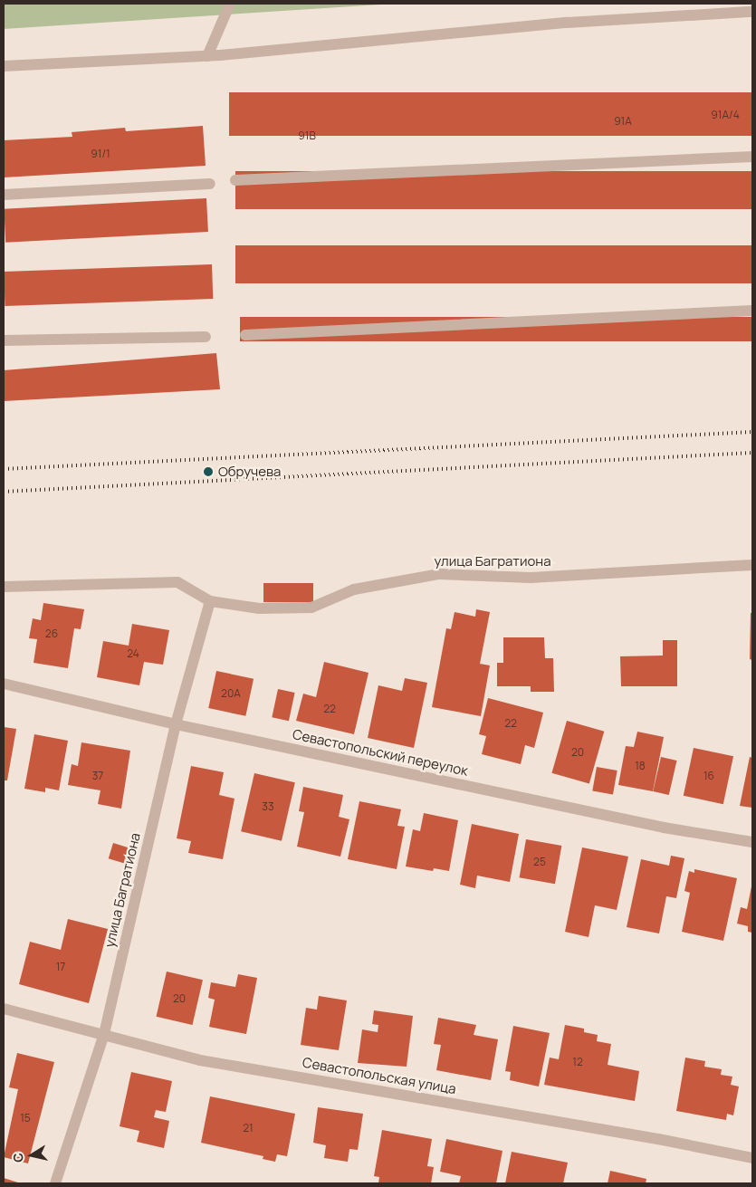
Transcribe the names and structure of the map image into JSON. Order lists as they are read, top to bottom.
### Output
{
  "streets": {
    "street": ["улица Багратиона", "Севастопольский переулок", "Севастопольская улица"]
  },
  "crossings": [
    ["улица Багратиона", "Севастопольский переулок"],
    ["улица Багратиона", "Севастопольская улица"]
  ],
  "places": ["Обручева"],
  "house_numbers": [
    "91А/4",
    "91А",
    "91В",
    "91/1",
    "26",
    "24",
    "20А",
    "22",
    "22",
    "20",
    "18",
    "37",
    "16",
    "33",
    "25",
    "17",
    "20",
    "12",
    "15",
    "21"
  ],
  "north": "left"
}
